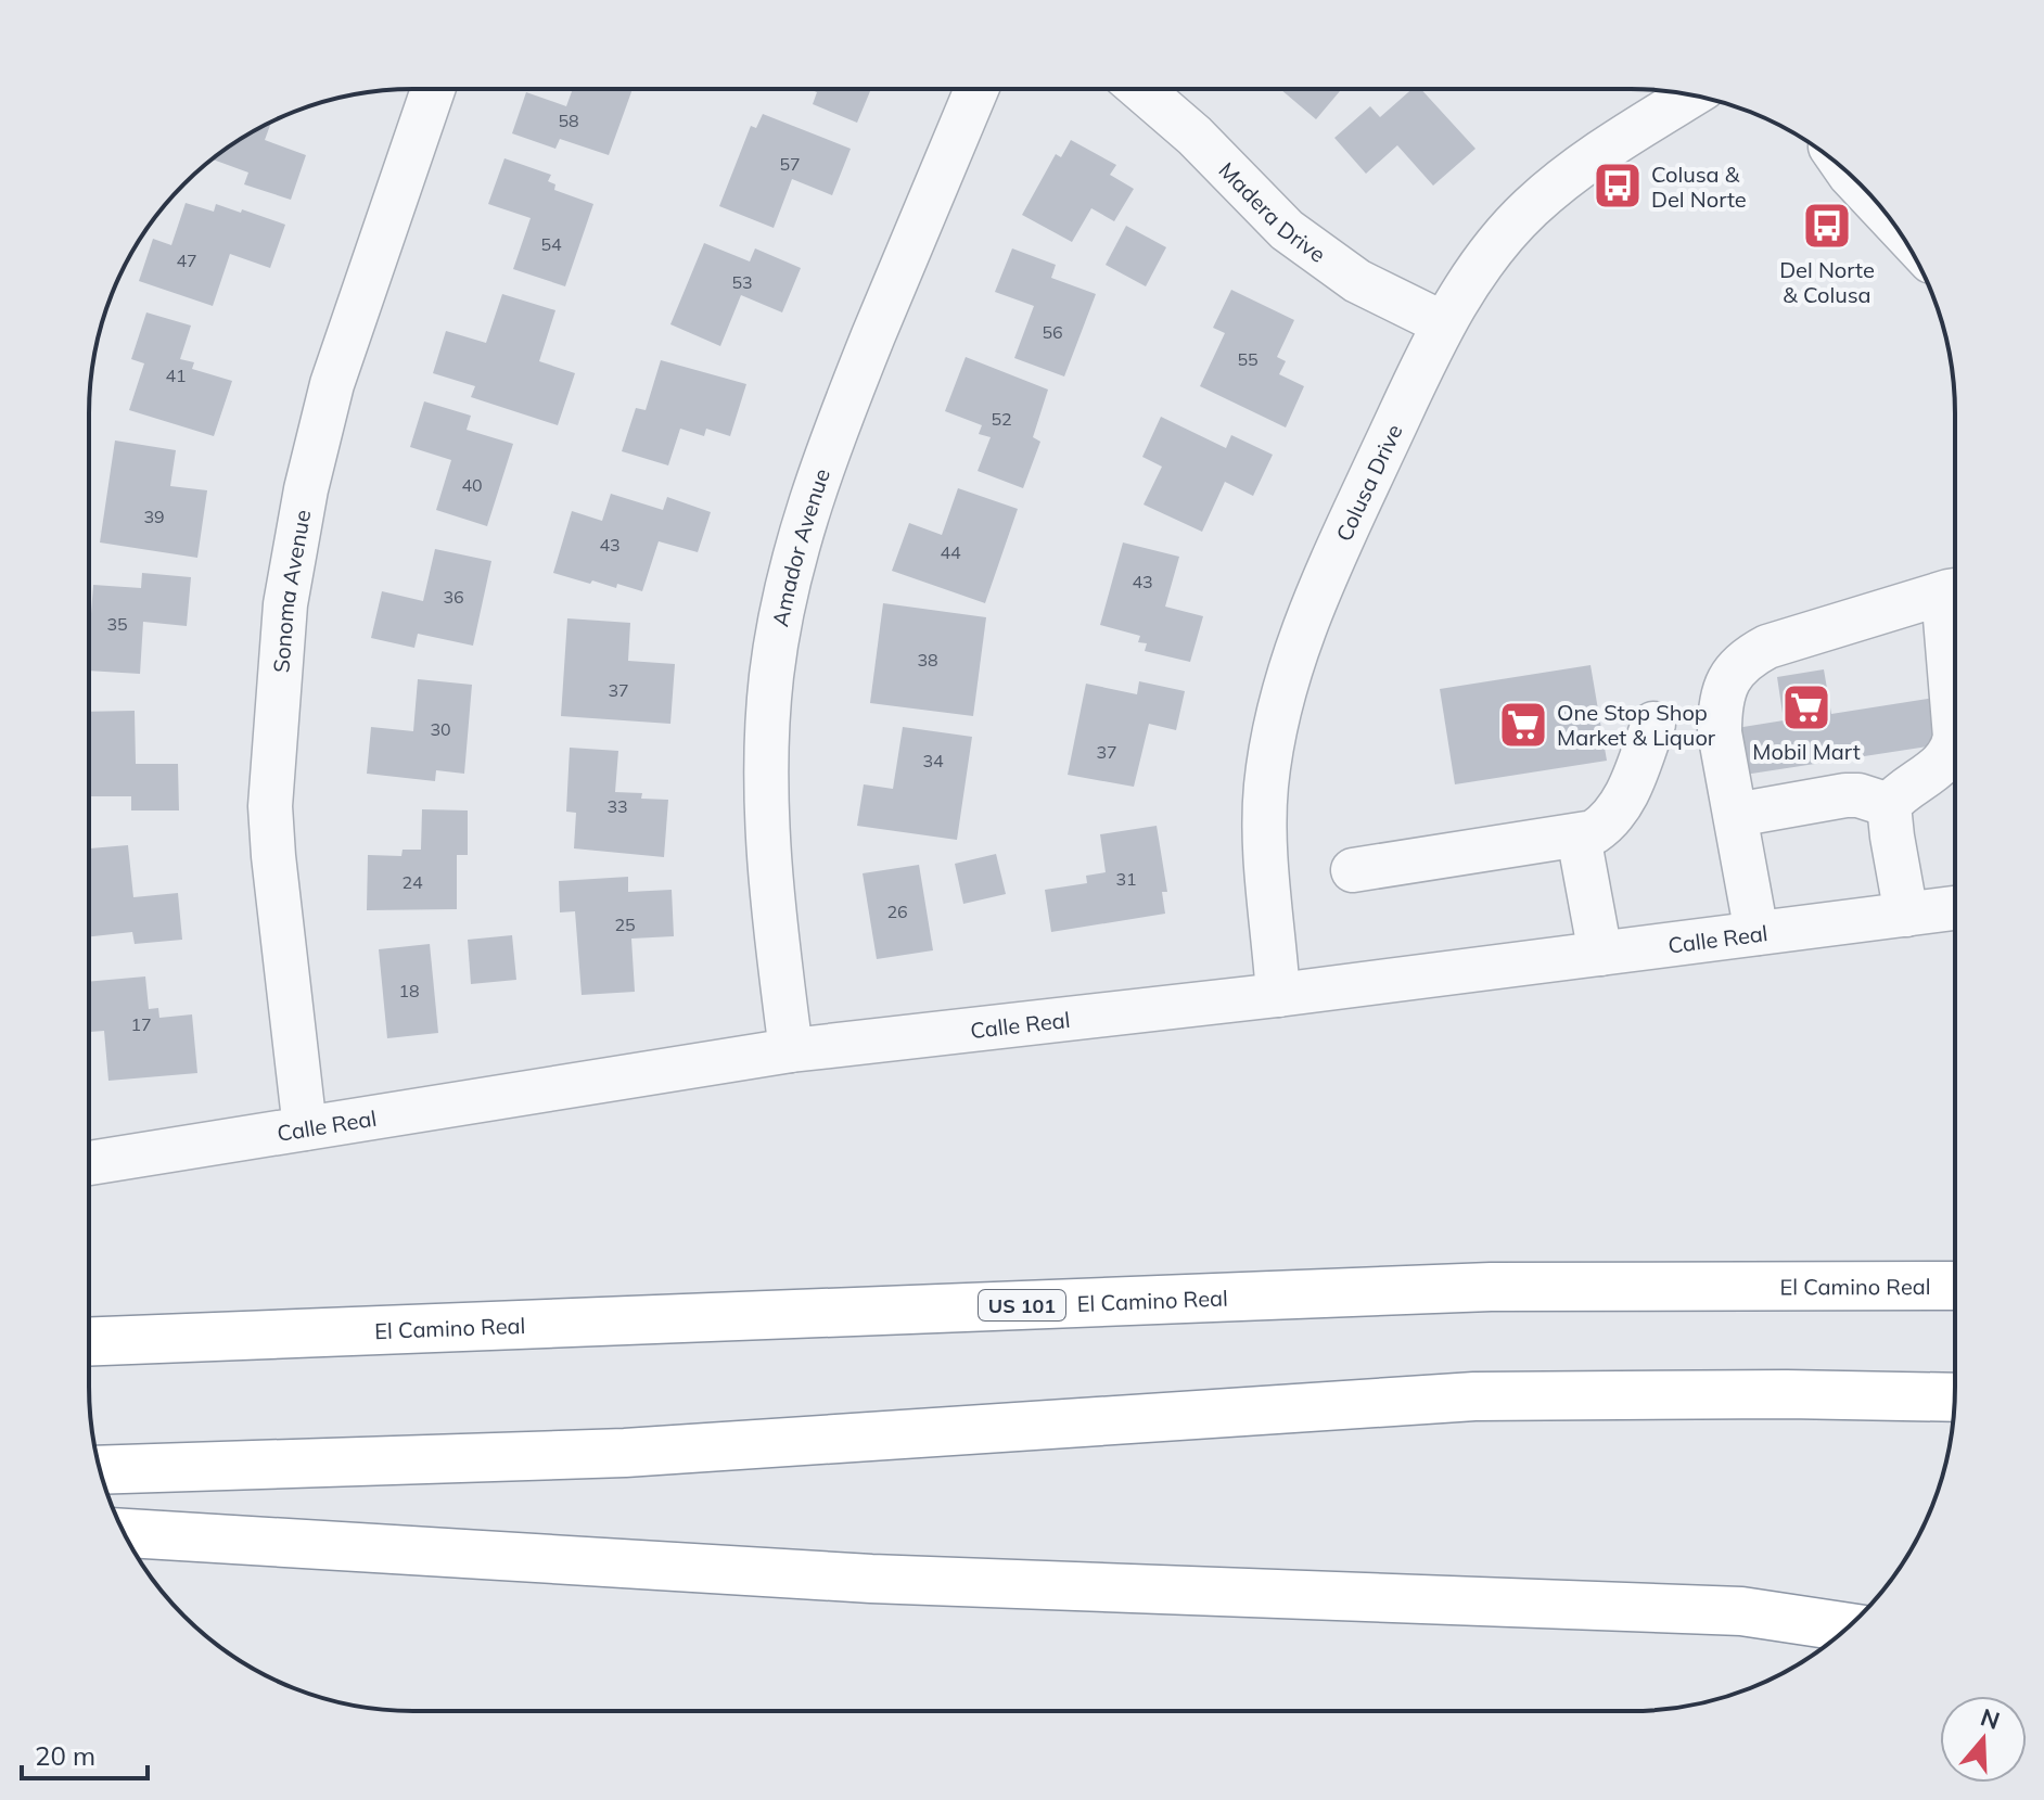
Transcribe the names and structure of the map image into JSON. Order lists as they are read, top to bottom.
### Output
{
  "streets": {
    "highway": ["El Camino Real", "US 101"],
    "street": [
      "Madera Drive",
      "Colusa Drive",
      "Amador Avenue",
      "Sonoma Avenue",
      "Calle Real"
    ]
  },
  "crossings": [
    ["Madera Drive", "Colusa Drive"],
    ["Colusa Drive", "Calle Real"],
    ["Amador Avenue", "Calle Real"],
    ["Sonoma Avenue", "Calle Real"]
  ],
  "places": {
    "bus stop": ["Colusa & Del Norte", "Del Norte & Colusa"],
    "supermarket": ["Mobil Mart", "One Stop Shop Market & Liquor"]
  },
  "house_numbers": [
    "58",
    "57",
    "54",
    "47",
    "53",
    "56",
    "55",
    "41",
    "52",
    "40",
    "39",
    "43",
    "44",
    "43",
    "36",
    "35",
    "38",
    "37",
    "30",
    "37",
    "34",
    "33",
    "31",
    "24",
    "26",
    "25",
    "18",
    "17"
  ],
  "scale_bar": "20 m",
  "north": "top"
}
